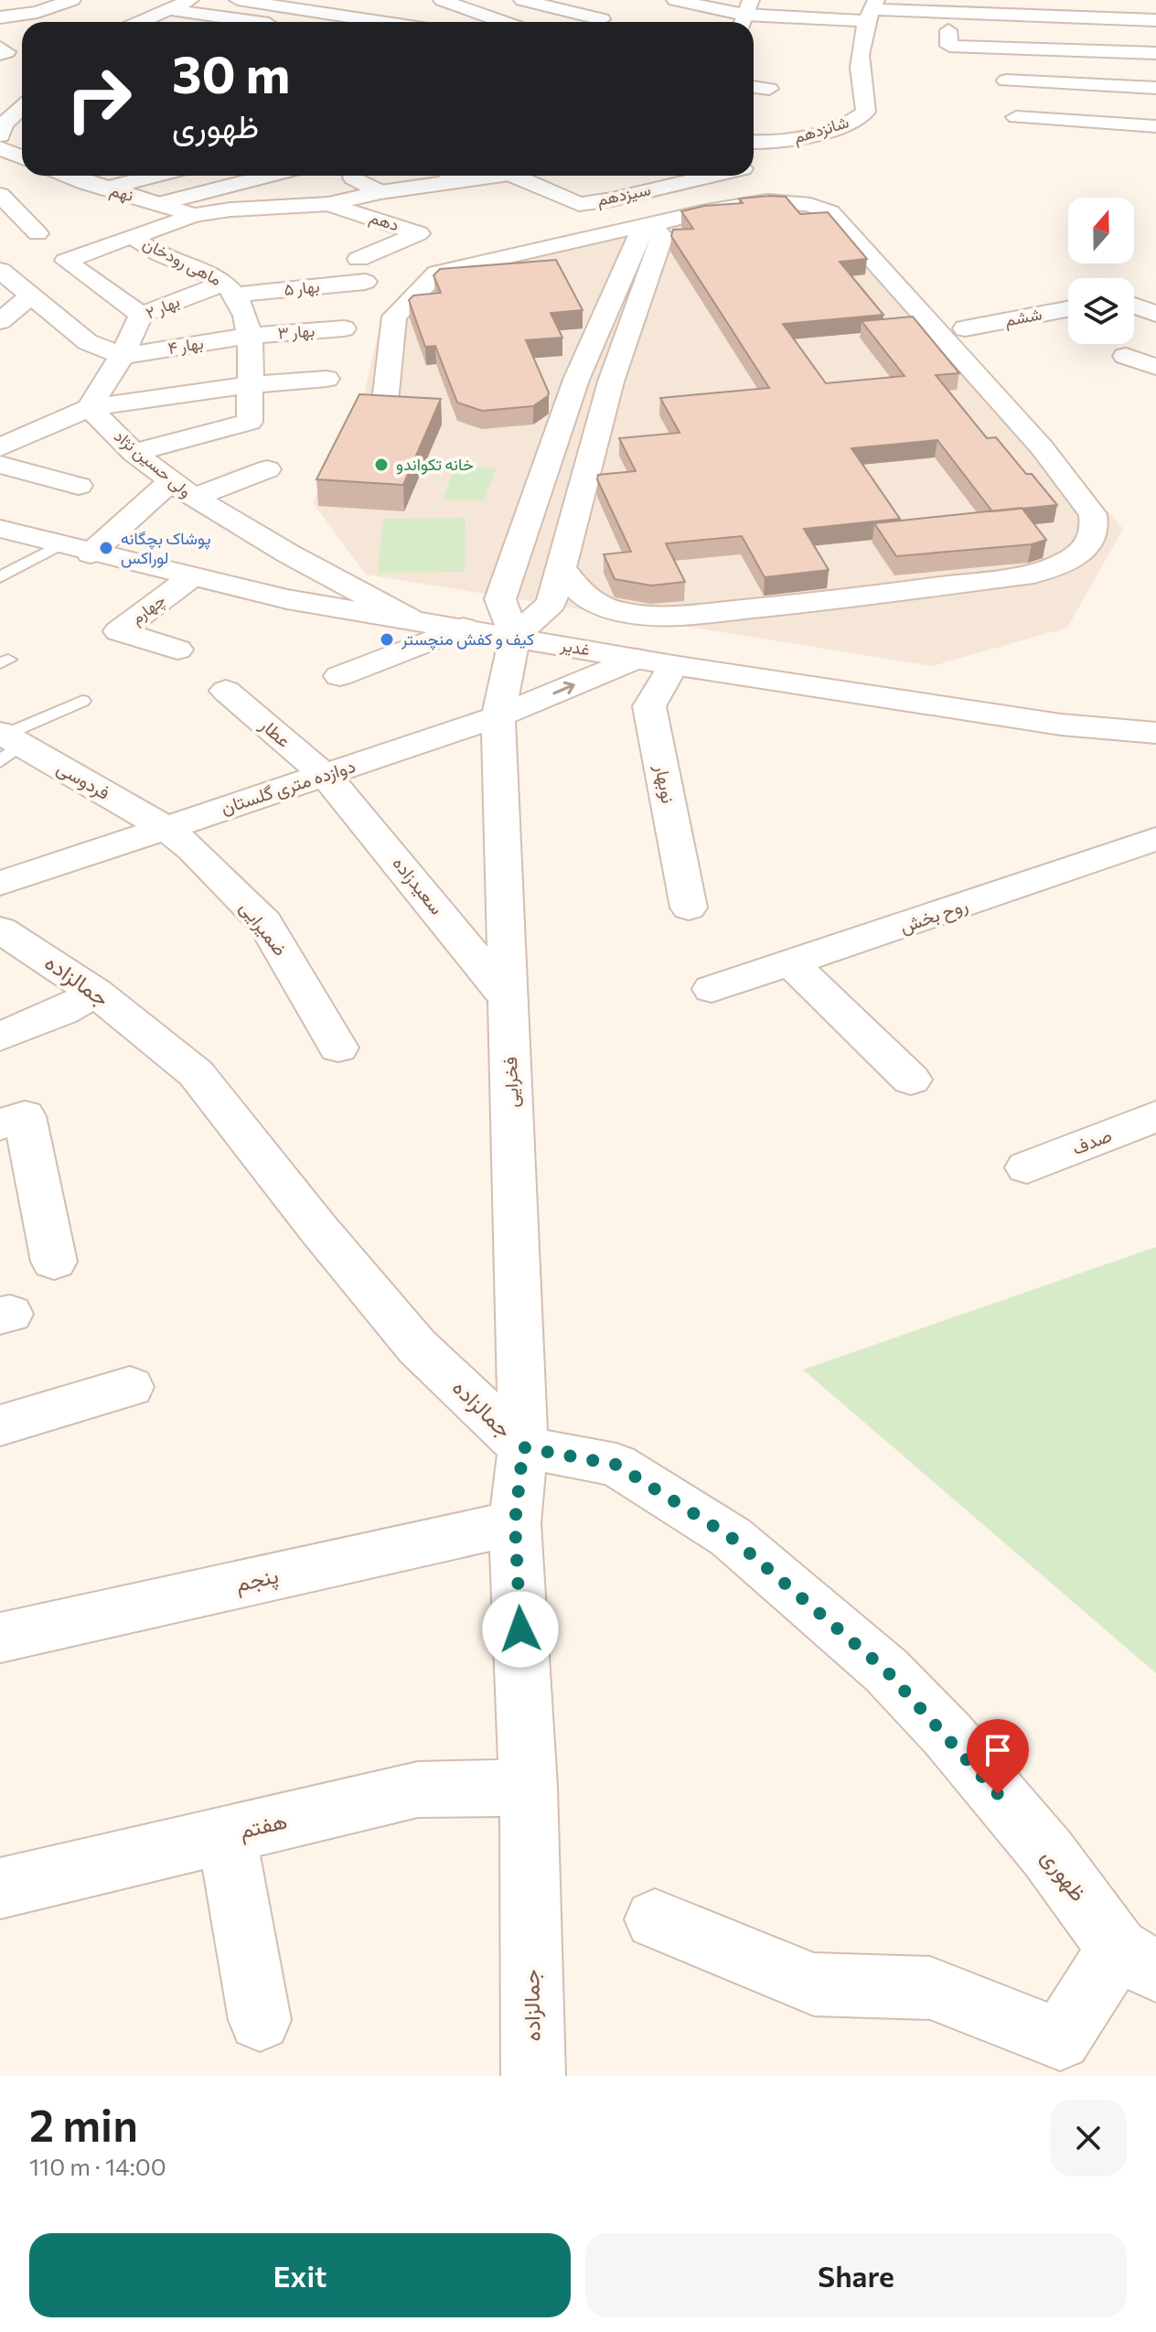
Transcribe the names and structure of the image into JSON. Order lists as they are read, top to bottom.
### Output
{
  "streets": {
    "street": [
      "شانزدهم",
      "نهم",
      "سیزدهم",
      "دهم",
      "ماهی رودخان",
      "بهار ۵",
      "بهار ۲",
      "ششم",
      "بهار ۳",
      "بهار ۴",
      "ولی حسین نژاد",
      "چهارم",
      "غدیر",
      "عطار",
      "فردوسی",
      "نوبهار",
      "دوازده متری گلستان",
      "سعیدزاده",
      "روح بخش",
      "ضمیرایی",
      "جمالزاده",
      "فخرایی",
      "صدف",
      "پنجم",
      "هفتم",
      "ظهوری"
    ]
  },
  "crossings": [
    ["نهم", "ماهی رودخان"],
    ["دهم", "ماهی رودخان"],
    ["دهم", "بهار ۵"],
    ["ماهی رودخان", "بهار ۵"],
    ["ماهی رودخان", "بهار ۲"],
    ["ماهی رودخان", "بهار ۳"],
    ["ماهی رودخان", "بهار ۴"],
    ["ماهی رودخان", "ولی حسین نژاد"],
    ["بهار ۵", "بهار ۲"],
    ["بهار ۲", "بهار ۴"],
    ["بهار ۳", "بهار ۴"],
    ["ولی حسین نژاد", "غدیر"],
    ["چهارم", "غدیر"],
    ["غدیر", "نوبهار"],
    ["غدیر", "دوازده متری گلستان"],
    ["عطار", "دوازده متری گلستان"],
    ["عطار", "سعیدزاده"],
    ["فردوسی", "دوازده متری گلستان"],
    ["فردوسی", "ضمیرایی"],
    ["دوازده متری گلستان", "سعیدزاده"],
    ["دوازده متری گلستان", "ضمیرایی"],
    ["دوازده متری گلستان", "فخرایی"],
    ["سعیدزاده", "فخرایی"],
    ["جمالزاده", "فخرایی"],
    ["جمالزاده", "پنجم"],
    ["جمالزاده", "هفتم"],
    ["جمالزاده", "ظهوری"],
    ["فخرایی", "ظهوری"]
  ],
  "places": ["خانه تکواندو", "پوشاک بچگانه لوراکس", "کیف و کفش منچستر"],
  "north": "top",
  "page": {
    "turn": ["30 m", "ظهوری"],
    "heading": ["2 min", "110 m · 14:00"],
    "buttons": ["Exit", "Share"]
  }
}
